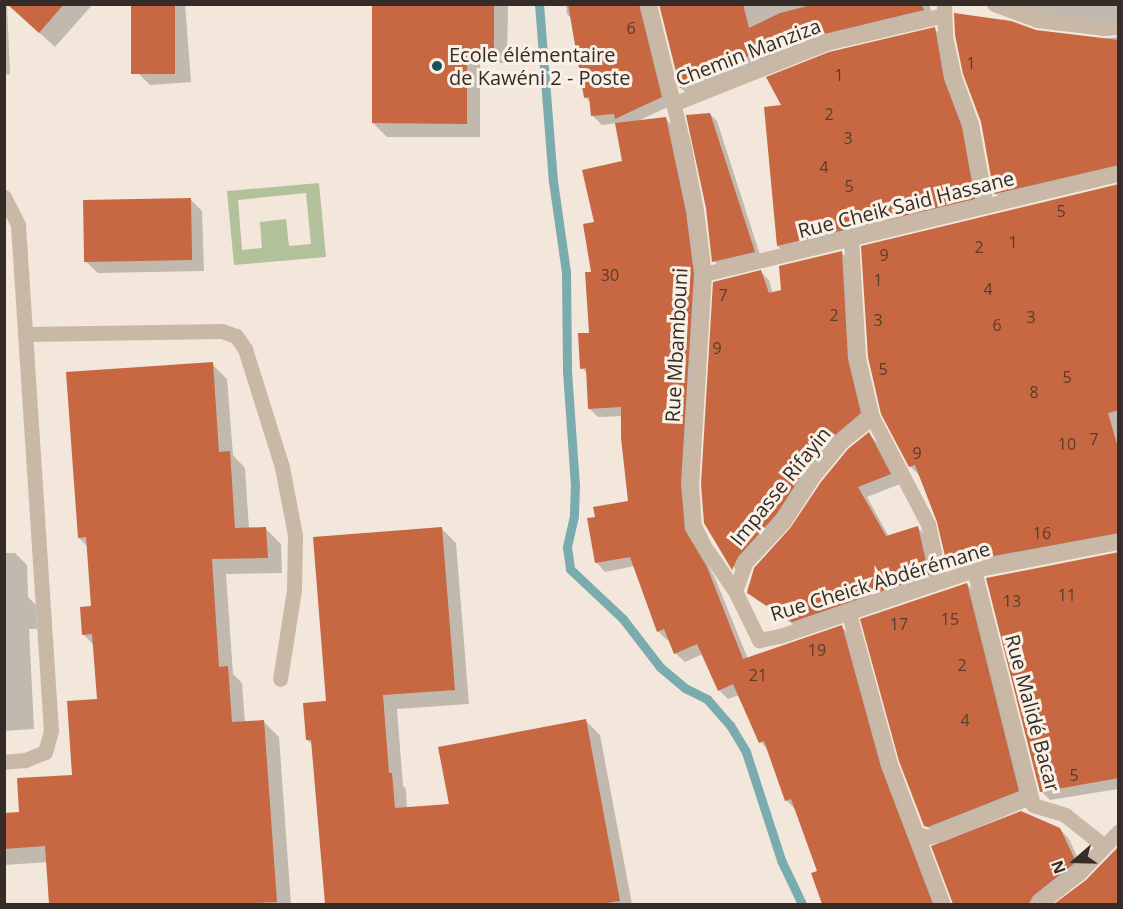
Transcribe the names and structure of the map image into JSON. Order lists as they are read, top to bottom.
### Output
{
  "streets": {
    "street": [
      "Chemin Manziza",
      "Rue Cheik Said Hassane",
      "Rue Mbambouni",
      "Impasse Rifayin",
      "Rue Cheick Abdérémane",
      "Rue Malidé Bacar"
    ]
  },
  "crossings": [
    ["Chemin Manziza", "Rue Mbambouni"],
    ["Rue Cheik Said Hassane", "Rue Mbambouni"],
    ["Rue Mbambouni", "Impasse Rifayin"],
    ["Rue Mbambouni", "Rue Cheick Abdérémane"],
    ["Rue Cheick Abdérémane", "Rue Malidé Bacar"]
  ],
  "places": ["Ecole élémentaire de Kawéni 2 - Poste"],
  "house_numbers": [
    "6",
    "1",
    "1",
    "2",
    "3",
    "4",
    "5",
    "5",
    "1",
    "2",
    "9",
    "30",
    "1",
    "4",
    "7",
    "2",
    "3",
    "3",
    "6",
    "9",
    "5",
    "5",
    "8",
    "7",
    "10",
    "9",
    "16",
    "11",
    "13",
    "15",
    "17",
    "19",
    "2",
    "21",
    "4",
    "5"
  ],
  "north": "left"
}
